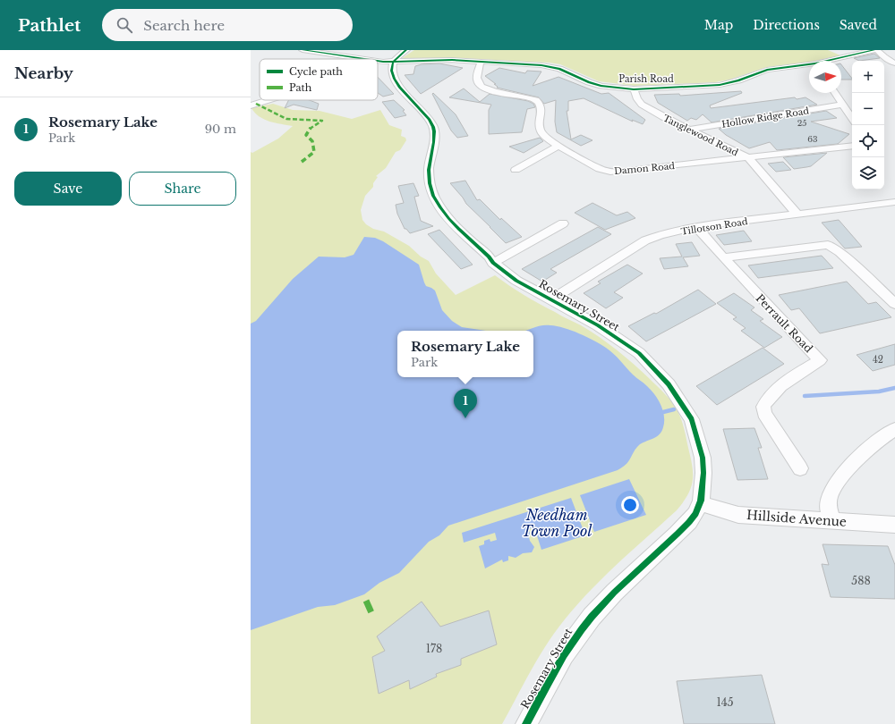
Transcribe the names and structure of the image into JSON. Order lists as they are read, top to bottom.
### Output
{
  "streets": {
    "street": [
      "Parish Road",
      "Hollow Ridge Road",
      "Tanglewood Road",
      "Damon Road",
      "Tillotson Road",
      "Rosemary Street",
      "Perrault Road",
      "Hillside Avenue"
    ]
  },
  "crossings": [
    ["Parish Road", "Tanglewood Road"],
    ["Parish Road", "Damon Road"],
    ["Parish Road", "Rosemary Street"],
    ["Hollow Ridge Road", "Tanglewood Road"],
    ["Tanglewood Road", "Damon Road"],
    ["Tanglewood Road", "Tillotson Road"],
    ["Tillotson Road", "Rosemary Street"],
    ["Tillotson Road", "Perrault Road"],
    ["Rosemary Street", "Hillside Avenue"]
  ],
  "water": ["Needham Town Pool"],
  "house_numbers": [
    "25",
    "63",
    "42",
    "588",
    "178",
    "145"
  ],
  "legend": ["Cycle path", "Path"],
  "north": "right",
  "page": {
    "header": "Pathlet",
    "search": "Search here",
    "nav": ["Map", "Directions", "Saved"],
    "heading": "Nearby",
    "map_buttons": ["+", "−"],
    "list": [
      {
        "mark": "1",
        "name": "Rosemary Lake",
        "note": "Park",
        "value": "90 m"
      }
    ],
    "buttons": ["Save", "Share"],
    "popup": ["Rosemary Lake", "Park"],
    "pins": "1"
  }
}
